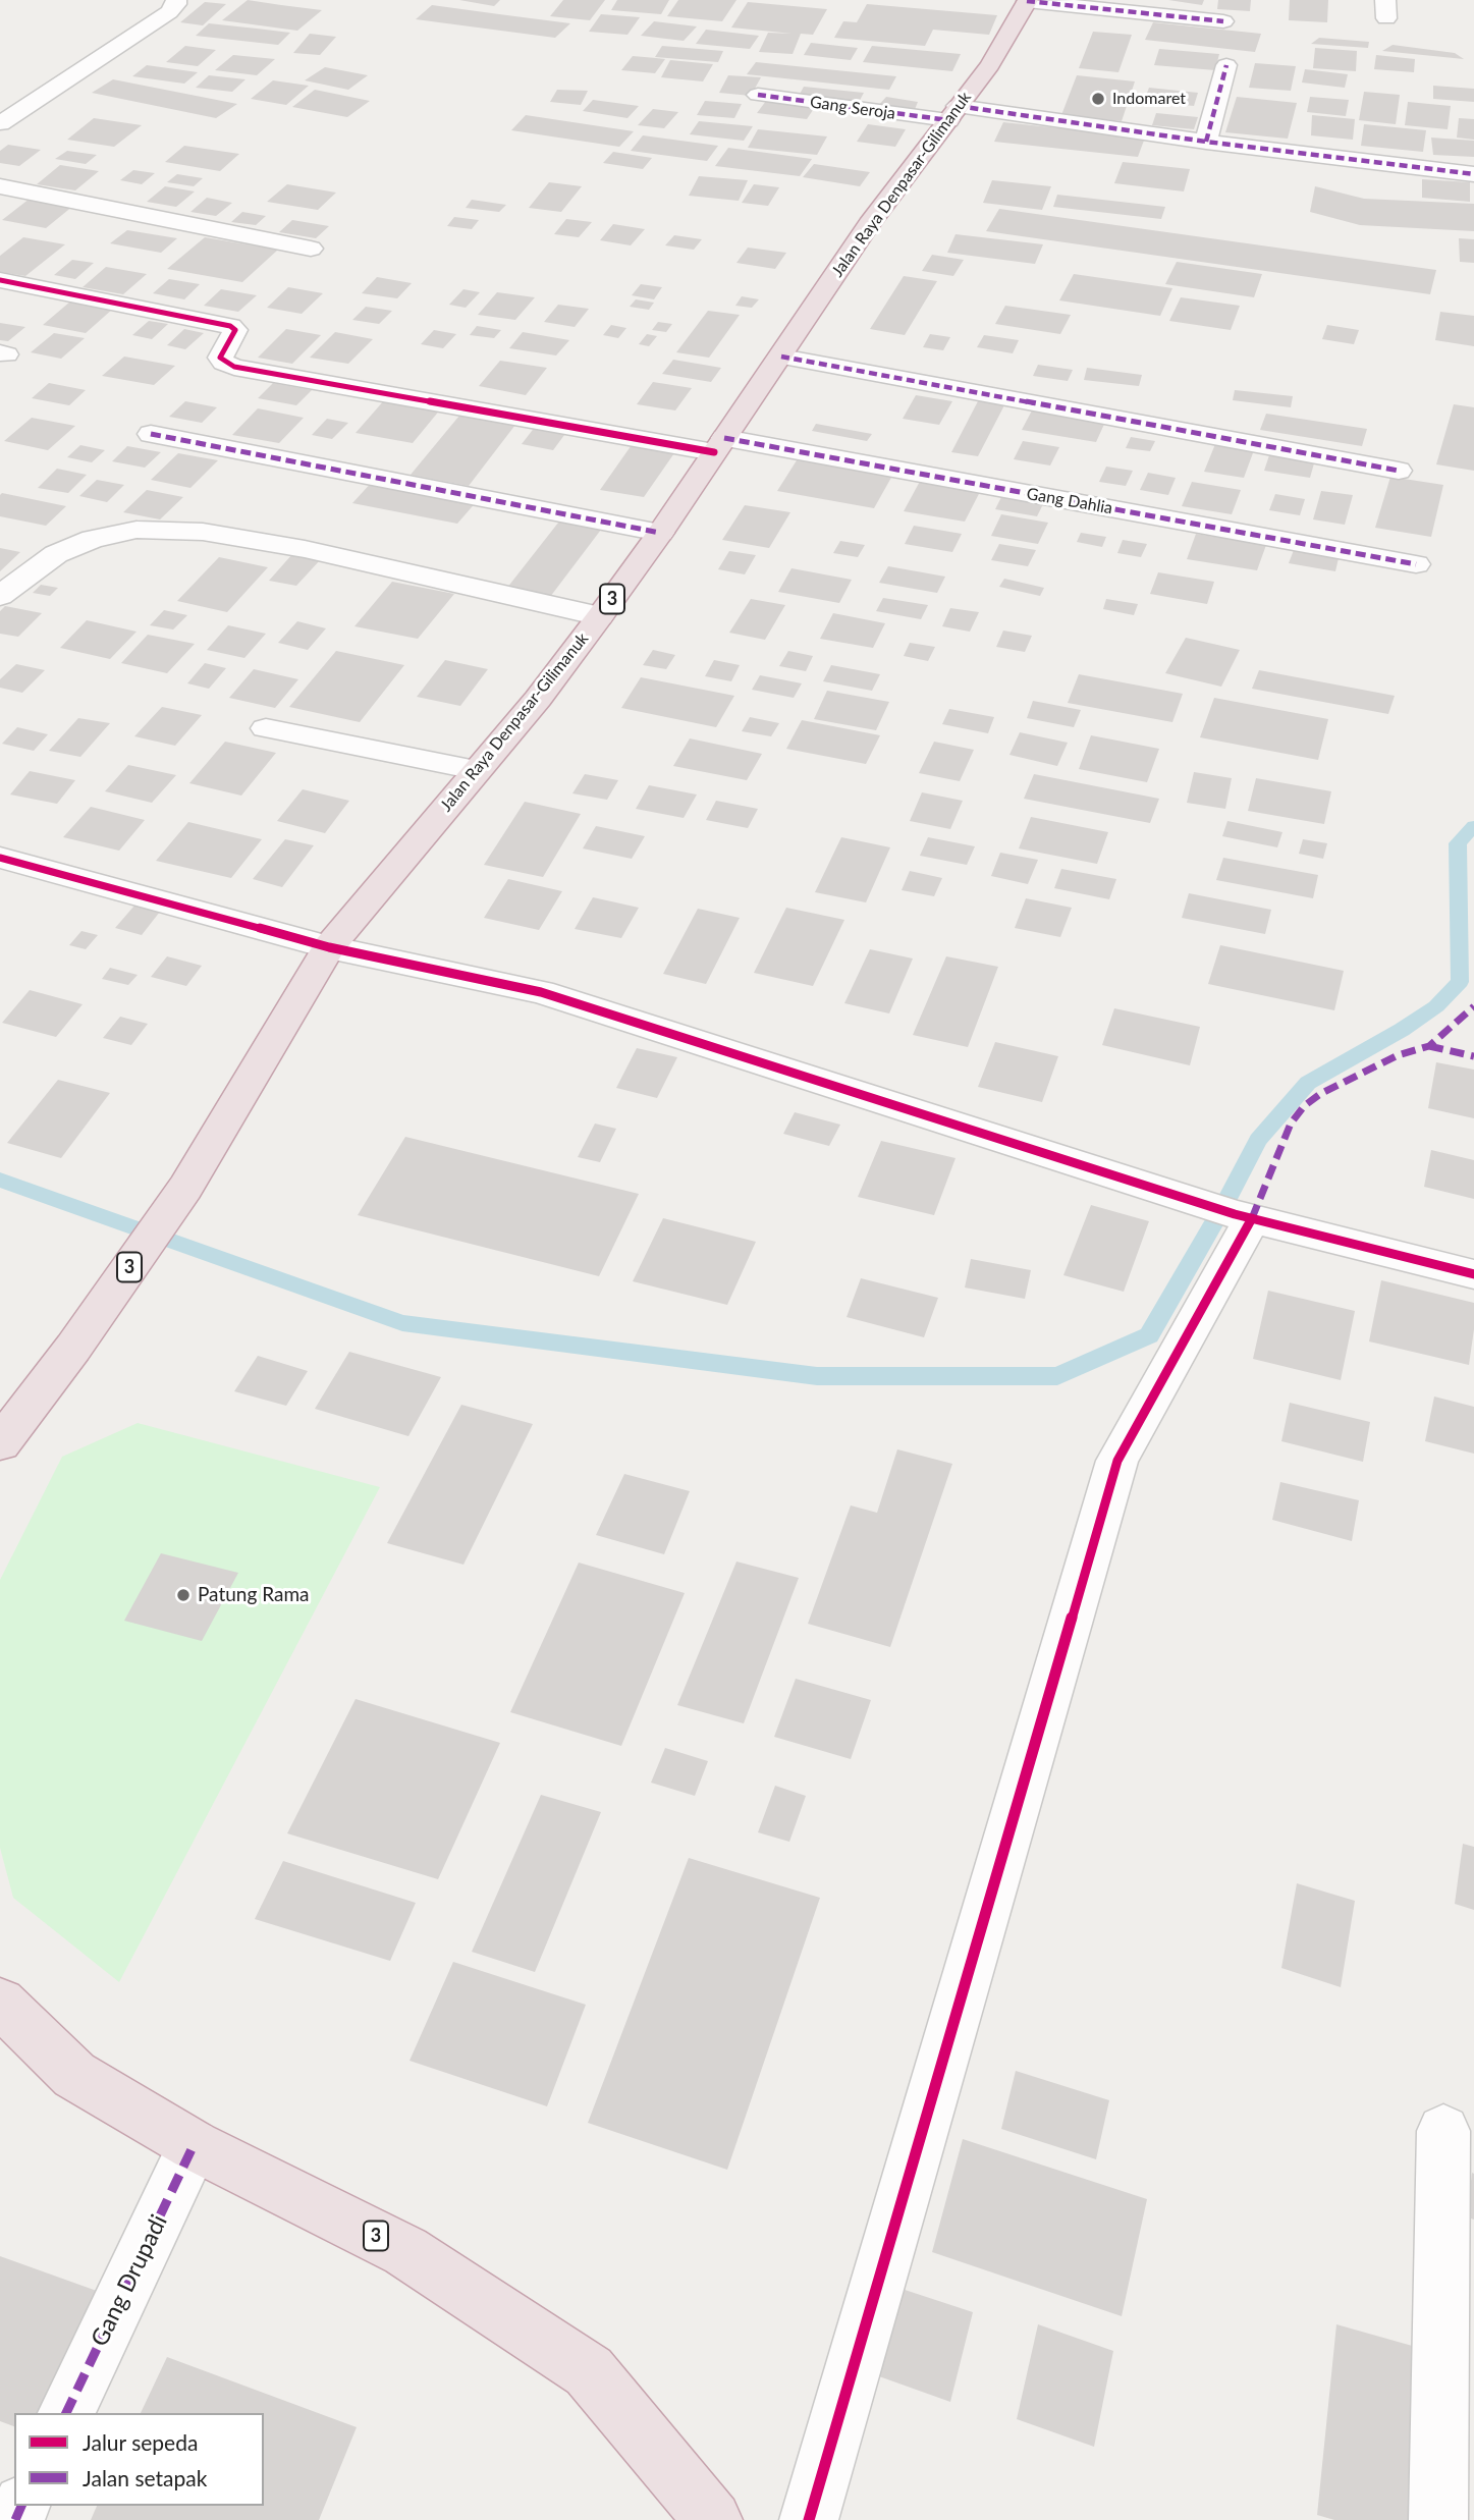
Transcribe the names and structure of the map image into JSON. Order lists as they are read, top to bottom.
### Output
{
  "streets": {
    "highway": ["Jalan Raya Denpasar-Gilimanuk", "3"],
    "street": ["Gang Seroja", "Gang Dahlia", "Gang Drupadi"]
  },
  "crossings": [
    ["Gang Seroja", "Jalan Raya Denpasar-Gilimanuk"],
    ["Jalan Raya Denpasar-Gilimanuk", "Gang Dahlia"],
    ["3", "Gang Drupadi"]
  ],
  "places": ["Indomaret", "Patung Rama"],
  "legend": ["Jalur sepeda", "Jalan setapak"]
}
